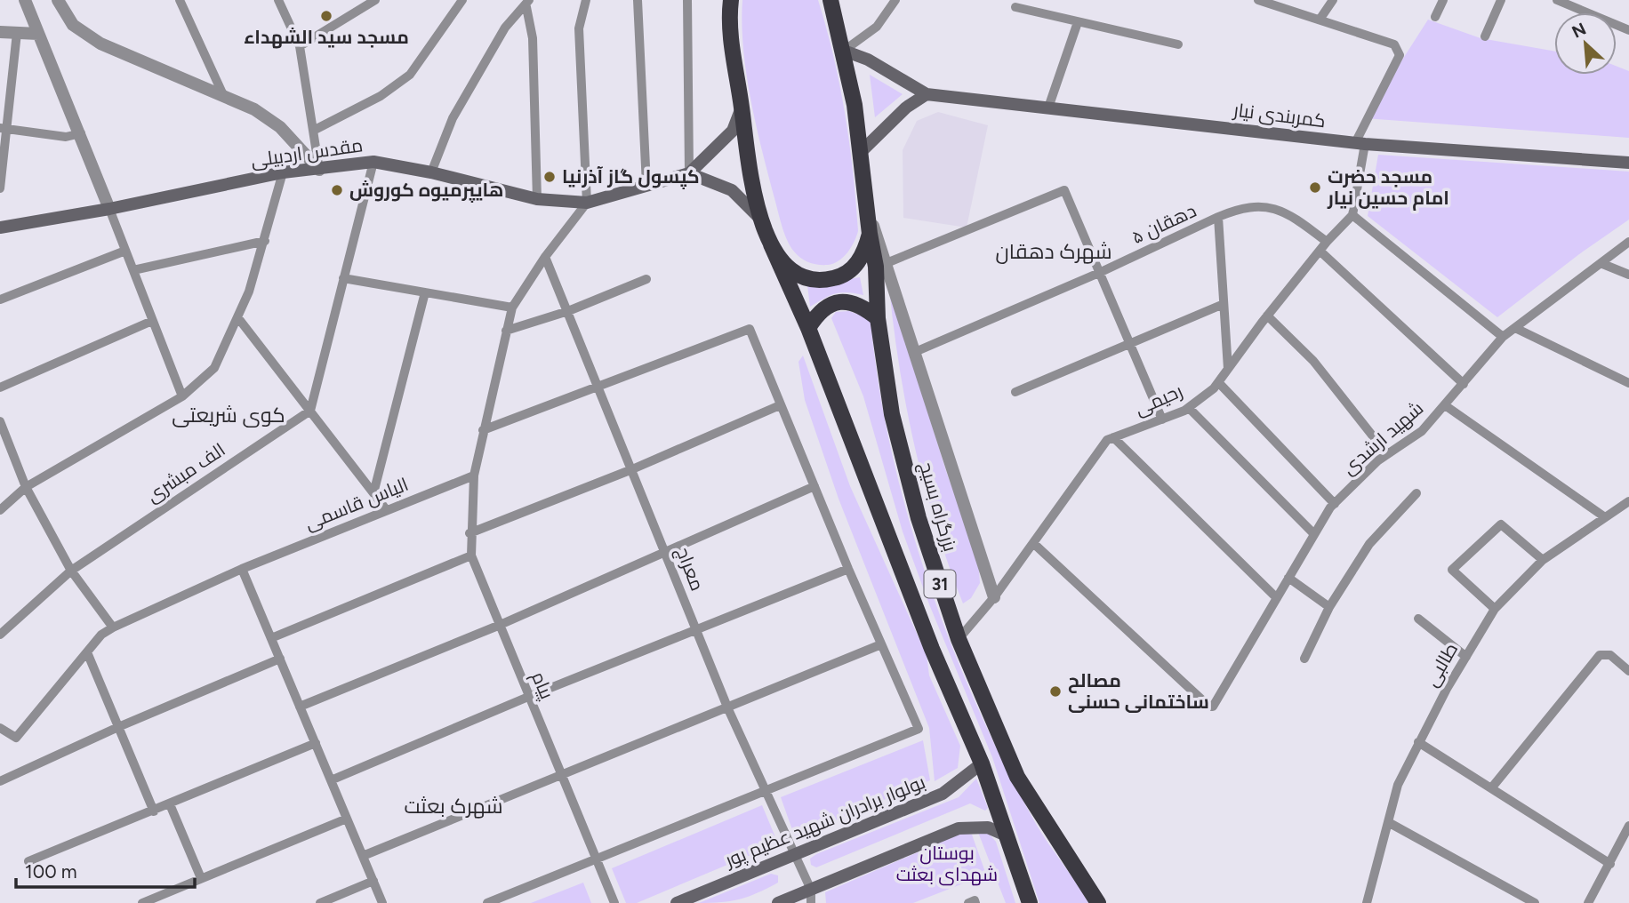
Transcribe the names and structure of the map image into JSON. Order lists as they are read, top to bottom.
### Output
{
  "streets": {
    "highway": ["بزرگراه بسیج", "31"],
    "main road": ["کمربندی نیار", "مقدس اردبیلی", "بولوار برادران شهید عظیم‌ پور"],
    "street": [
      "دهقان ۵",
      "رحیمی",
      "شهید ارشدی",
      "الف مبشری",
      "الیاس قاسمی",
      "معراج",
      "طالبی",
      "پیام"
    ]
  },
  "crossings": [
    ["دهقان ۵", "رحیمی"],
    ["رحیمی", "شهید ارشدی"],
    ["رحیمی", "بزرگراه بسیج"],
    ["الیاس قاسمی", "پیام"],
    ["بزرگراه بسیج", "بولوار برادران شهید عظیم‌ پور"],
    ["معراج", "بولوار برادران شهید عظیم‌ پور"]
  ],
  "districts": ["شهرک دهقان", "کوی شریعتی", "شهرک بعثت"],
  "parks": ["بوستان شهدای بعثت"],
  "places": [
    "مسجد سید الشهداء",
    "کپسول گاز آذرنیا",
    "مسجد حضرت امام حسین نیار",
    "هایپرمیوه کوروش",
    "مصالح ساختمانی حسنی"
  ],
  "scale_bar": "100 m",
  "north": "top left"
}
